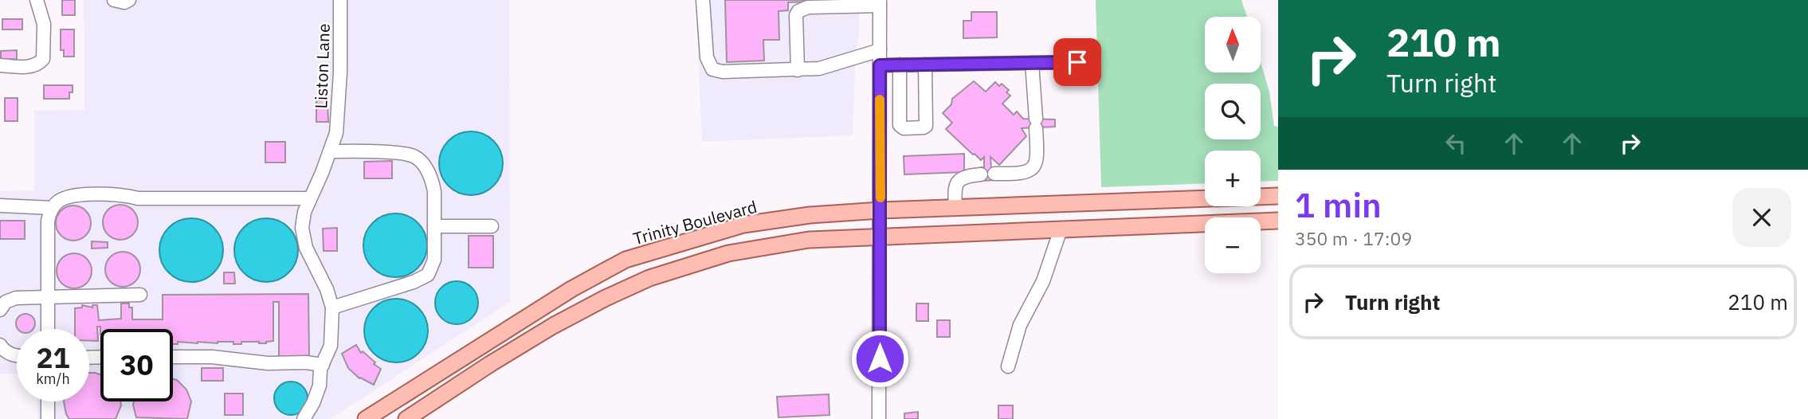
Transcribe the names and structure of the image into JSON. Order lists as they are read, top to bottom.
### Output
{
  "streets": {
    "main road": ["Trinity Boulevard"],
    "street": ["Liston Lane"]
  },
  "north": "top",
  "page": {
    "turn": ["210 m", "Turn right"],
    "map_buttons": ["+", "−"],
    "heading": ["1 min", "350 m · 17:09"],
    "list": [
      {
        "name": "Turn right",
        "value": "210 m"
      }
    ],
    "speed": "21 km/h",
    "limit": "30"
  }
}
